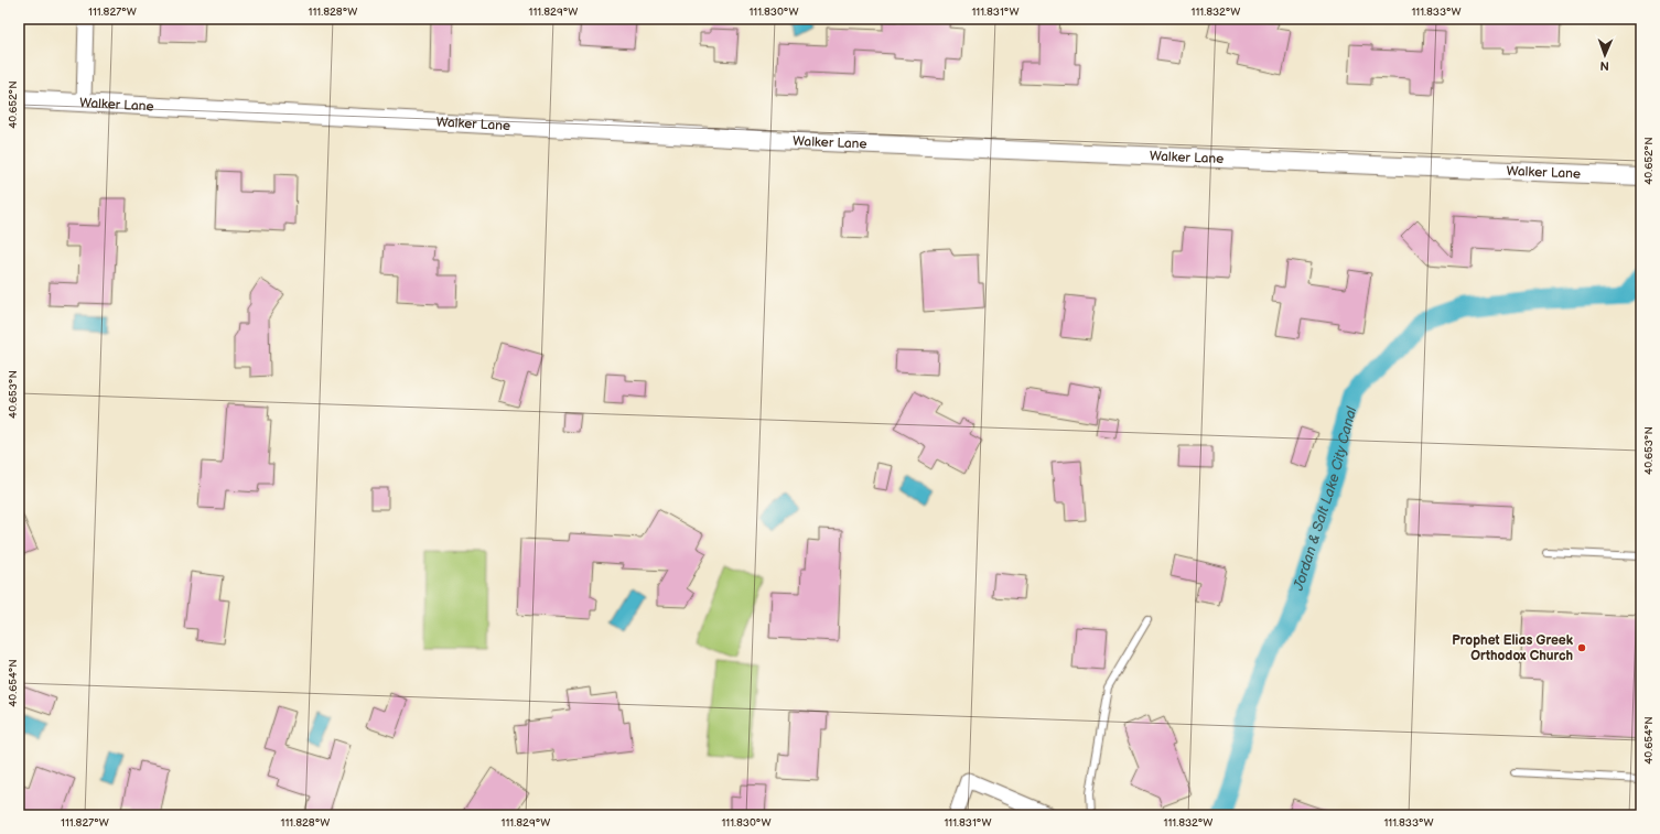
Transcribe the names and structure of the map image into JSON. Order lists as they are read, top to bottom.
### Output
{
  "streets": {
    "street": ["Walker Lane"]
  },
  "water": ["Jordan & Salt Lake City Canal"],
  "places": ["Prophet Elias Greek Orthodox Church"],
  "north": "bottom",
  "coordinates": [
    "111.827°W",
    "111.828°W",
    "111.829°W",
    "111.830°W",
    "111.831°W",
    "111.832°W",
    "111.833°W",
    "40.652°N",
    "40.653°N",
    "40.654°N"
  ]
}
